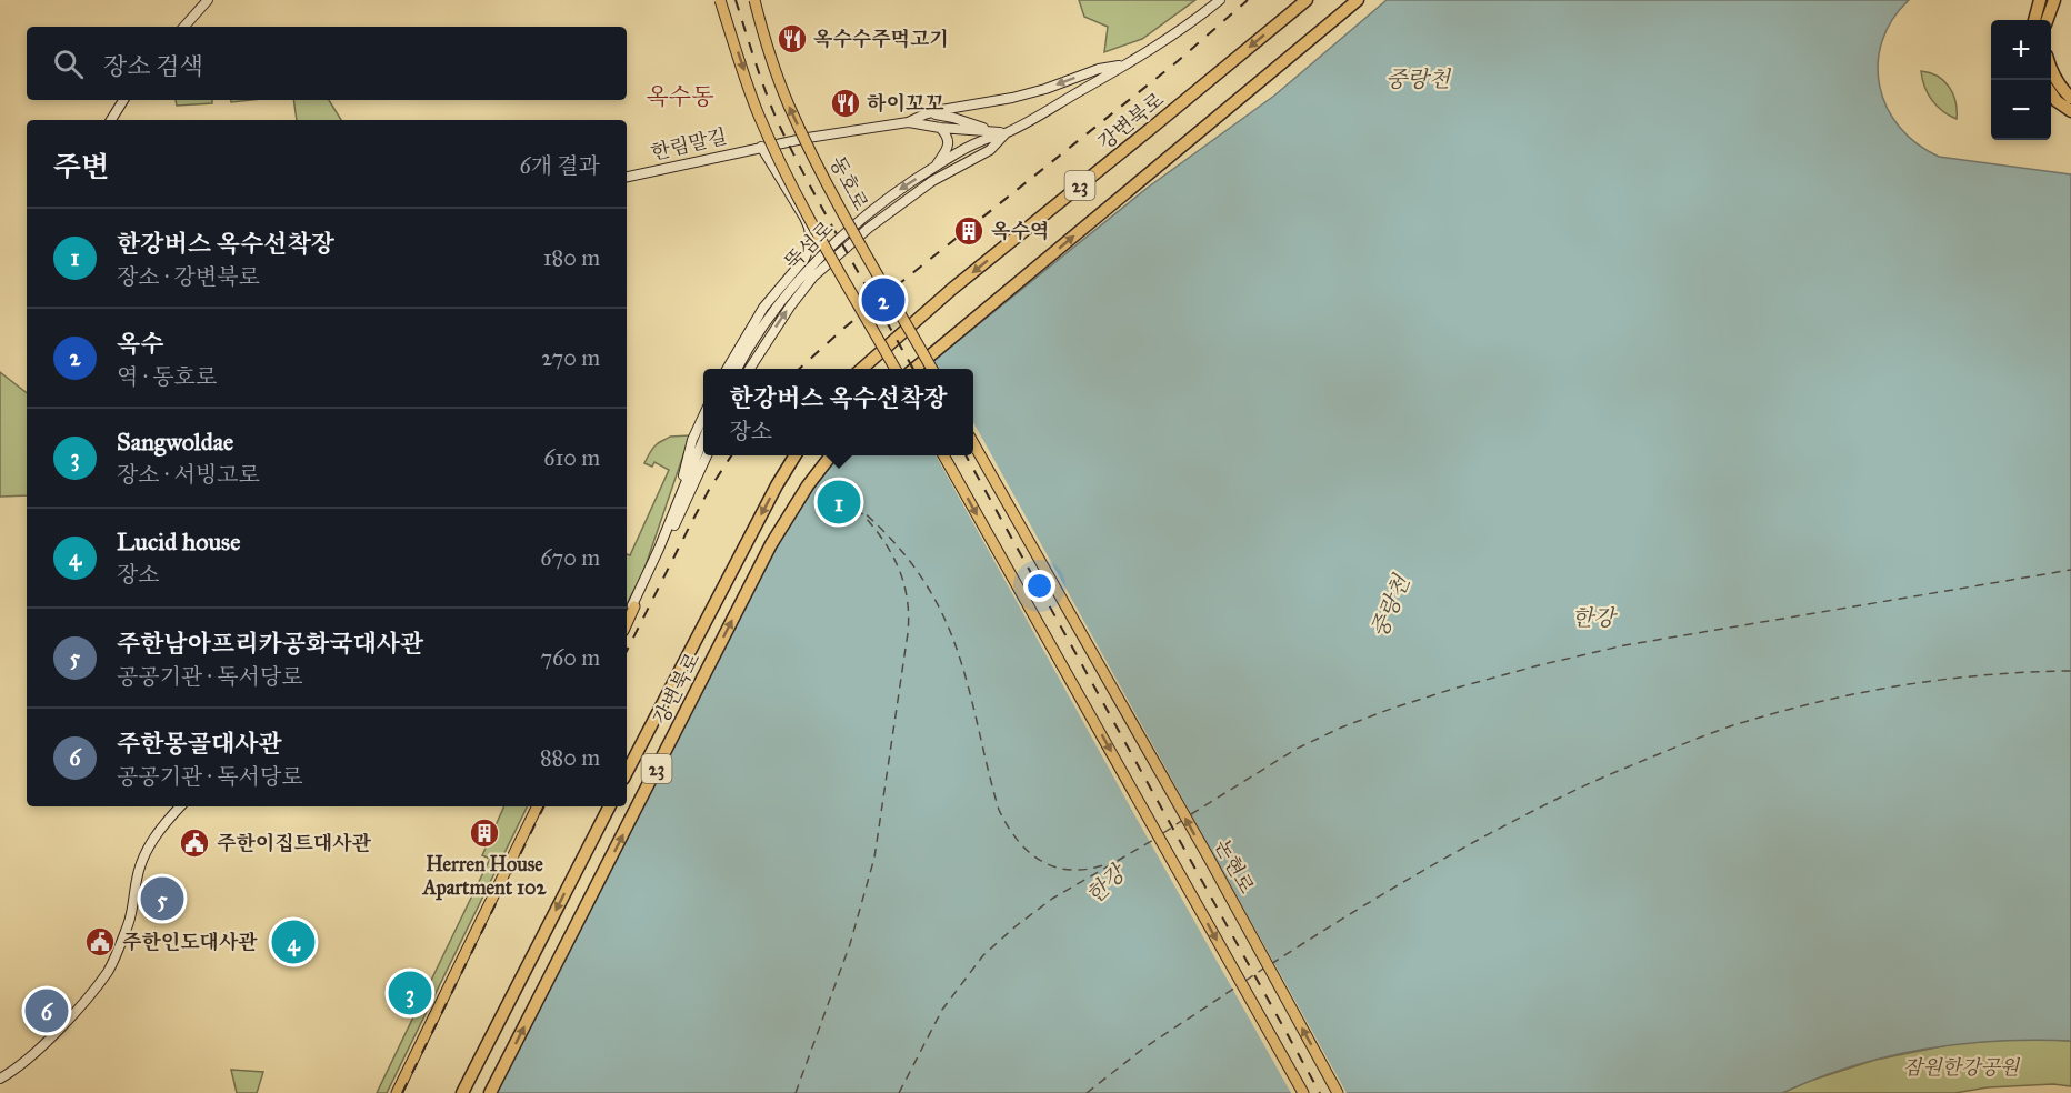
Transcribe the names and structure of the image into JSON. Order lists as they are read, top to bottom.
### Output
{
  "streets": {
    "highway": ["강변북로", "23"],
    "main road": [
      "한림말길",
      "동호로",
      "뚝섬로",
      "논현로"
    ]
  },
  "districts": ["옥수동"],
  "water": ["중랑천", "한강"],
  "parks": ["잠원한강공원"],
  "places": {
    "restaurant": ["옥수수주먹고기", "하이꼬꼬"],
    "building": ["옥수역", "Herren House Apartment 102"],
    "public building": ["주한이집트대사관", "주한인도대사관"]
  },
  "page": {
    "map_buttons": ["+", "−"],
    "search": "장소 검색",
    "heading": ["주변", "6개 결과"],
    "list": [
      {
        "mark": "1",
        "name": "한강버스 옥수선착장",
        "note": "장소 · 강변북로",
        "value": "180 m"
      },
      {
        "mark": "2",
        "name": "옥수",
        "note": "역 · 동호로",
        "value": "270 m"
      },
      {
        "mark": "3",
        "name": "Sangwoldae",
        "note": "장소 · 서빙고로",
        "value": "610 m"
      },
      {
        "mark": "4",
        "name": "Lucid house",
        "note": "장소",
        "value": "670 m"
      },
      {
        "mark": "5",
        "name": "주한남아프리카공화국대사관",
        "note": "공공기관 · 독서당로",
        "value": "760 m"
      },
      {
        "mark": "6",
        "name": "주한몽골대사관",
        "note": "공공기관 · 독서당로",
        "value": "880 m"
      }
    ],
    "pins": [
      "2",
      "1",
      "5",
      "4",
      "3",
      "6"
    ],
    "popup": ["한강버스 옥수선착장", "장소"]
  }
}
